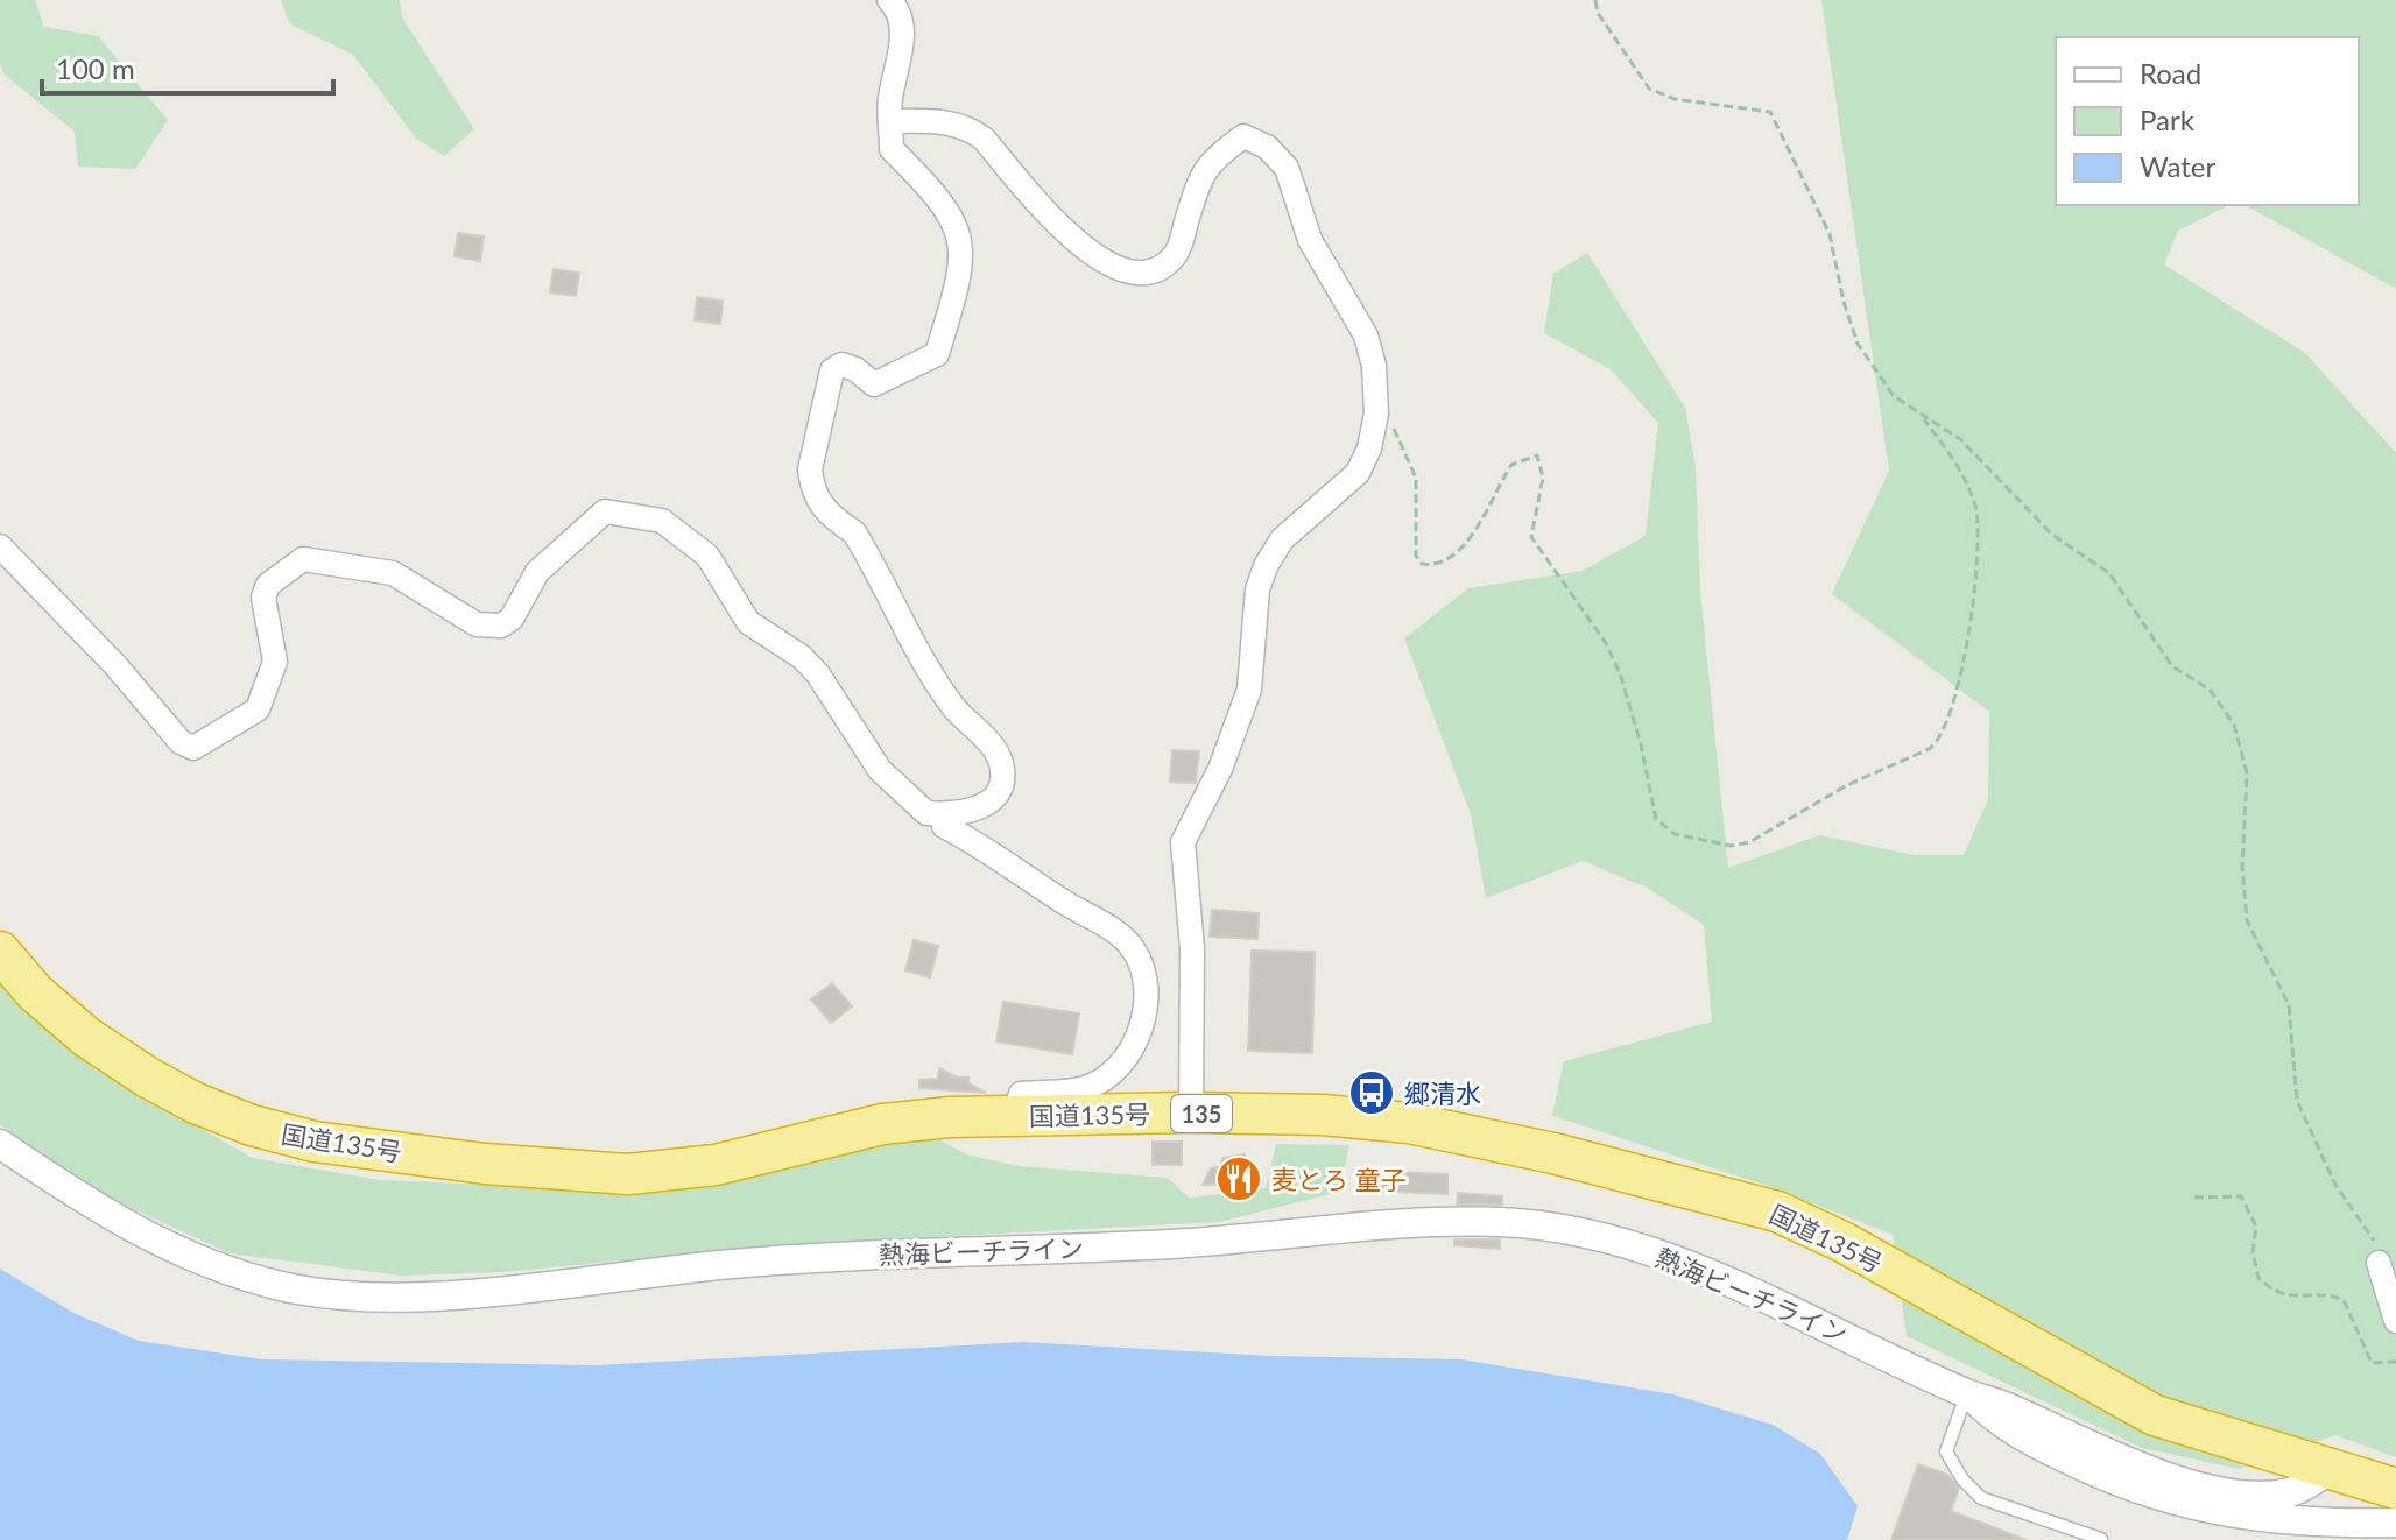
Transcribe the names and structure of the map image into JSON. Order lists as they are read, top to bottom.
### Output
{
  "streets": {
    "highway": ["135", "国道135号"],
    "street": ["熱海ビーチライン"]
  },
  "crossings": [
    ["国道135号", "熱海ビーチライン"]
  ],
  "places": {
    "bus stop": ["郷清水"],
    "restaurant": ["麦とろ 童子"]
  },
  "legend": ["Road", "Park", "Water"],
  "scale_bar": "100 m"
}
